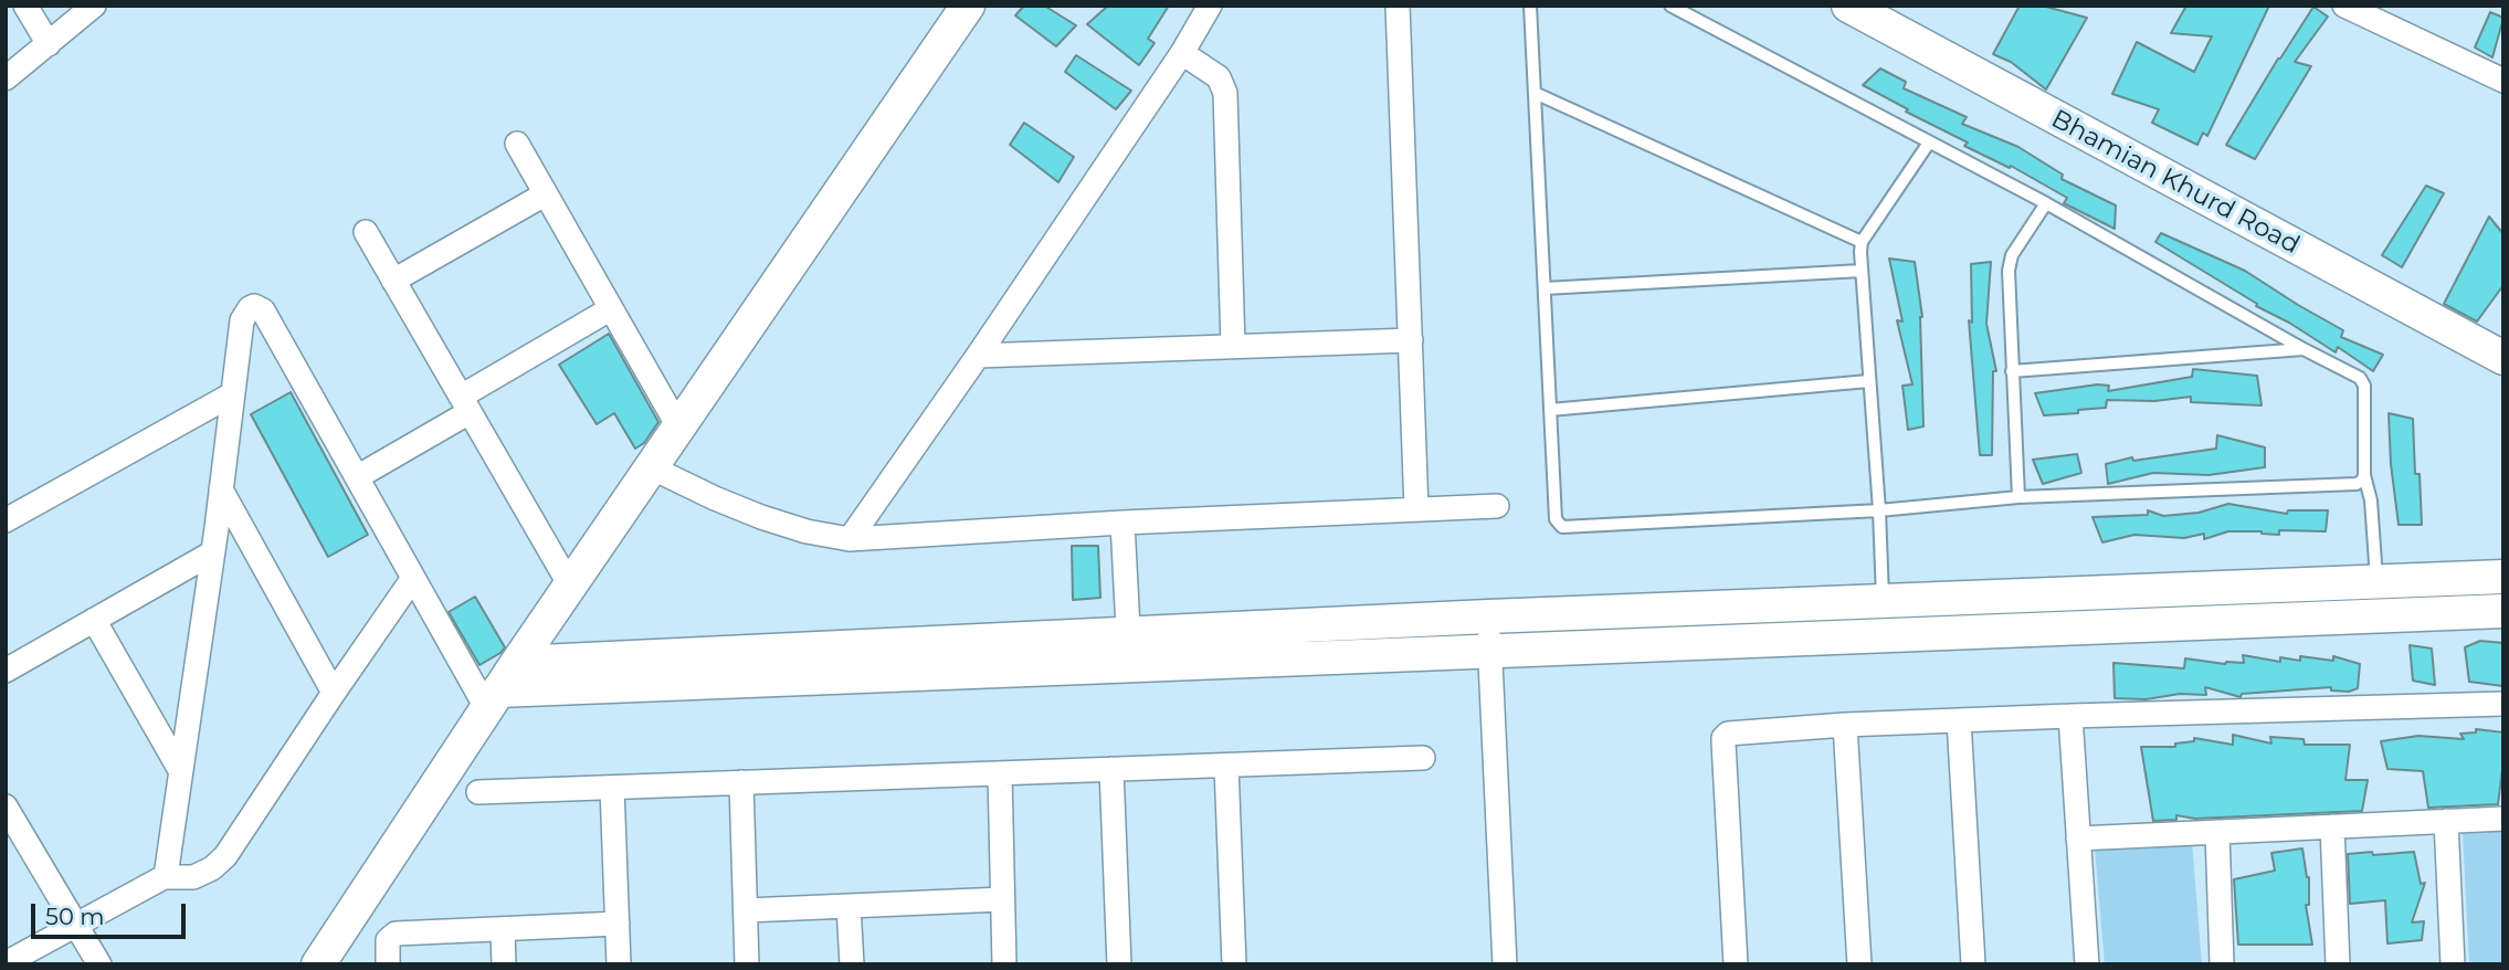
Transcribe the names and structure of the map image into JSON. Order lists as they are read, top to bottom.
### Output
{
  "streets": {
    "street": ["Bhamian Khurd Road"]
  },
  "scale_bar": "50 m"
}
